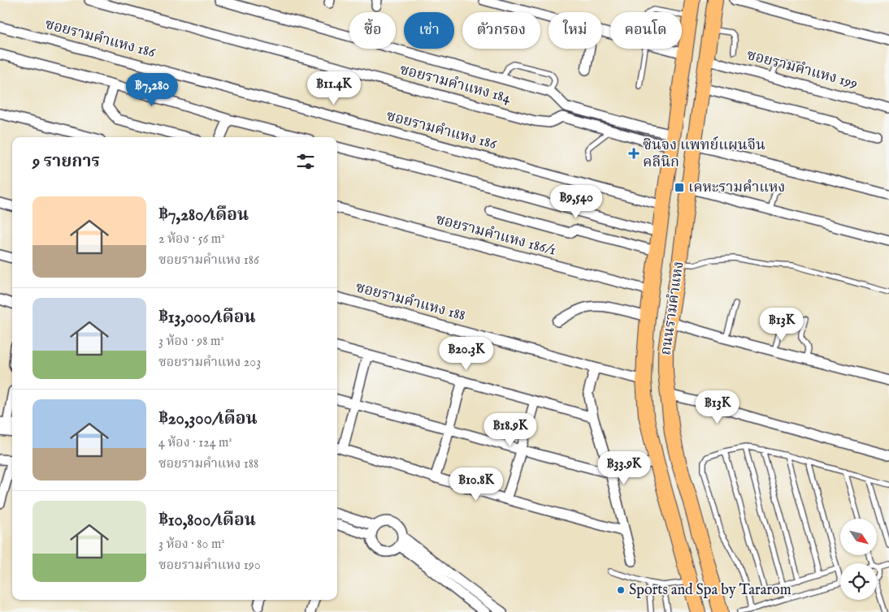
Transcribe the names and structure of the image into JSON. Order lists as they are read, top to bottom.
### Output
{
  "streets": {
    "main road": ["ถนนรามคำแหง"],
    "street": [
      "ซอยรามคำแหง 186",
      "ซอยรามคำแหง 199",
      "ซอยรามคำแหง 184",
      "ซอยรามคำแหง 186/1",
      "ซอยรามคำแหง 188"
    ]
  },
  "crossings": [
    ["ซอยรามคำแหง 186", "ถนนรามคำแหง"],
    ["ซอยรามคำแหง 199", "ถนนรามคำแหง"],
    ["ซอยรามคำแหง 184", "ถนนรามคำแหง"],
    ["ซอยรามคำแหง 186/1", "ถนนรามคำแหง"],
    ["ซอยรามคำแหง 188", "ถนนรามคำแหง"]
  ],
  "places": {
    "health": ["ซินจง แพทย์แผนจีน คลีนิก"],
    "transit": ["เคหะรามคำแหง"],
    "other": ["Sports and Spa by Tararom"]
  },
  "north": "bottom right",
  "page": {
    "chip": [
      "ซื้อ",
      "เช่า",
      "ตัวกรอง",
      "ใหม่",
      "คอนโด"
    ],
    "price": [
      "฿11.4K",
      "฿7,280",
      "฿9,540",
      "฿13K",
      "฿20.3K",
      "฿13K",
      "฿18.9K",
      "฿33.9K",
      "฿10.8K"
    ],
    "heading": "9 รายการ",
    "list": [
      {
        "name": "฿7,280/เดือน",
        "note": "2 ห้อง · 56 m² · ซอยรามคำแหง 186"
      },
      {
        "name": "฿13,000/เดือน",
        "note": "3 ห้อง · 98 m² · ซอยรามคำแหง 203"
      },
      {
        "name": "฿20,300/เดือน",
        "note": "4 ห้อง · 124 m² · ซอยรามคำแหง 188"
      },
      {
        "name": "฿10,800/เดือน",
        "note": "3 ห้อง · 80 m² · ซอยรามคำแหง 190"
      }
    ]
  }
}
